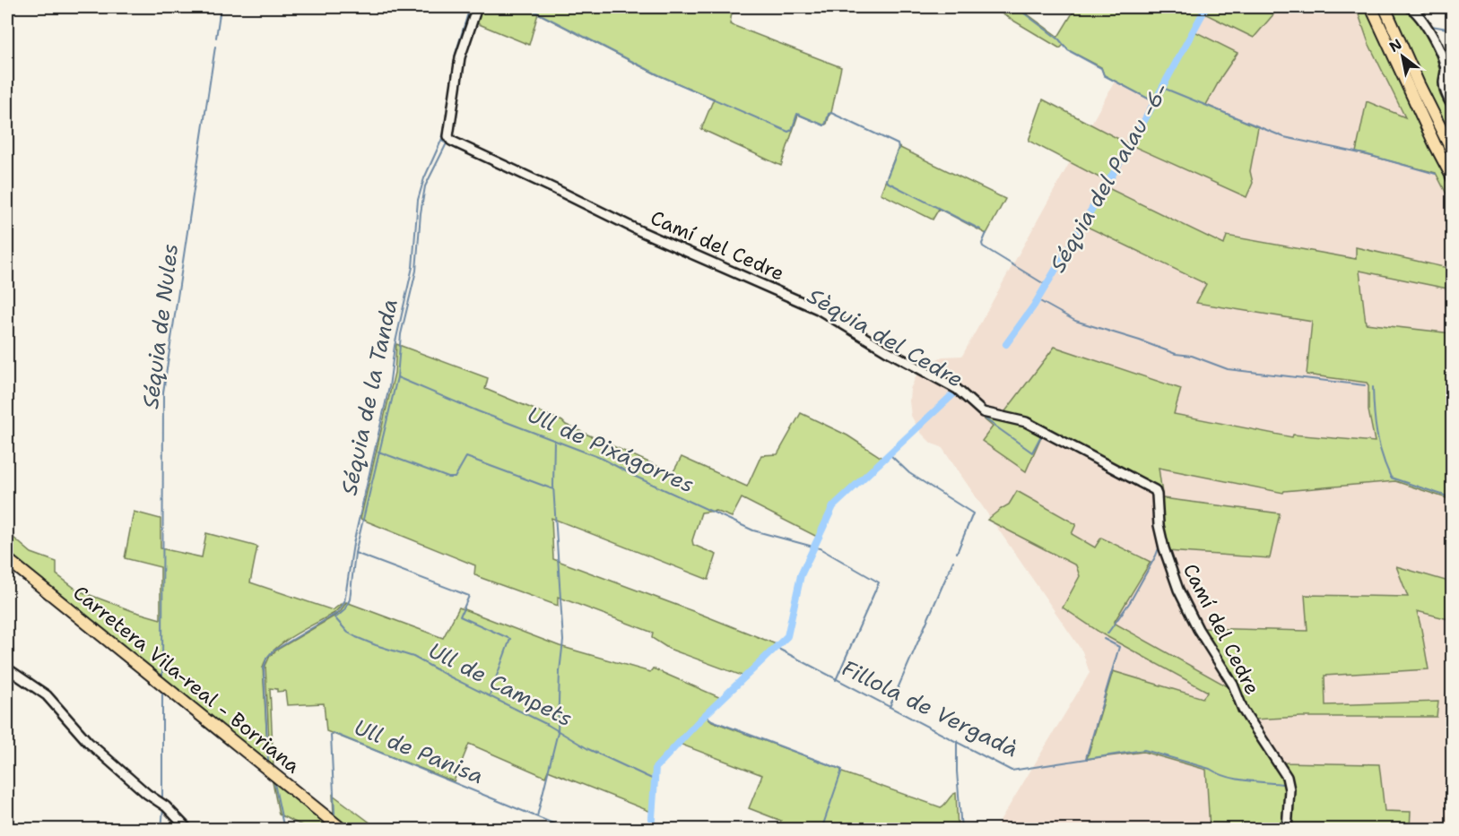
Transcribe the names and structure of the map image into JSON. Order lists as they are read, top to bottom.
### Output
{
  "streets": {
    "main road": ["Carretera Vila-real - Borriana"],
    "street": ["Camí del Cedre"]
  },
  "water": [
    "Séquia del Palau -6-",
    "Séquia de Nules",
    "Sèquia del Cedre",
    "Séquia de la Tanda",
    "Ull de Pixágorres",
    "Ull de Campets",
    "Fillola de Vergadà",
    "Ull de Panisa"
  ],
  "north": "top left"
}
